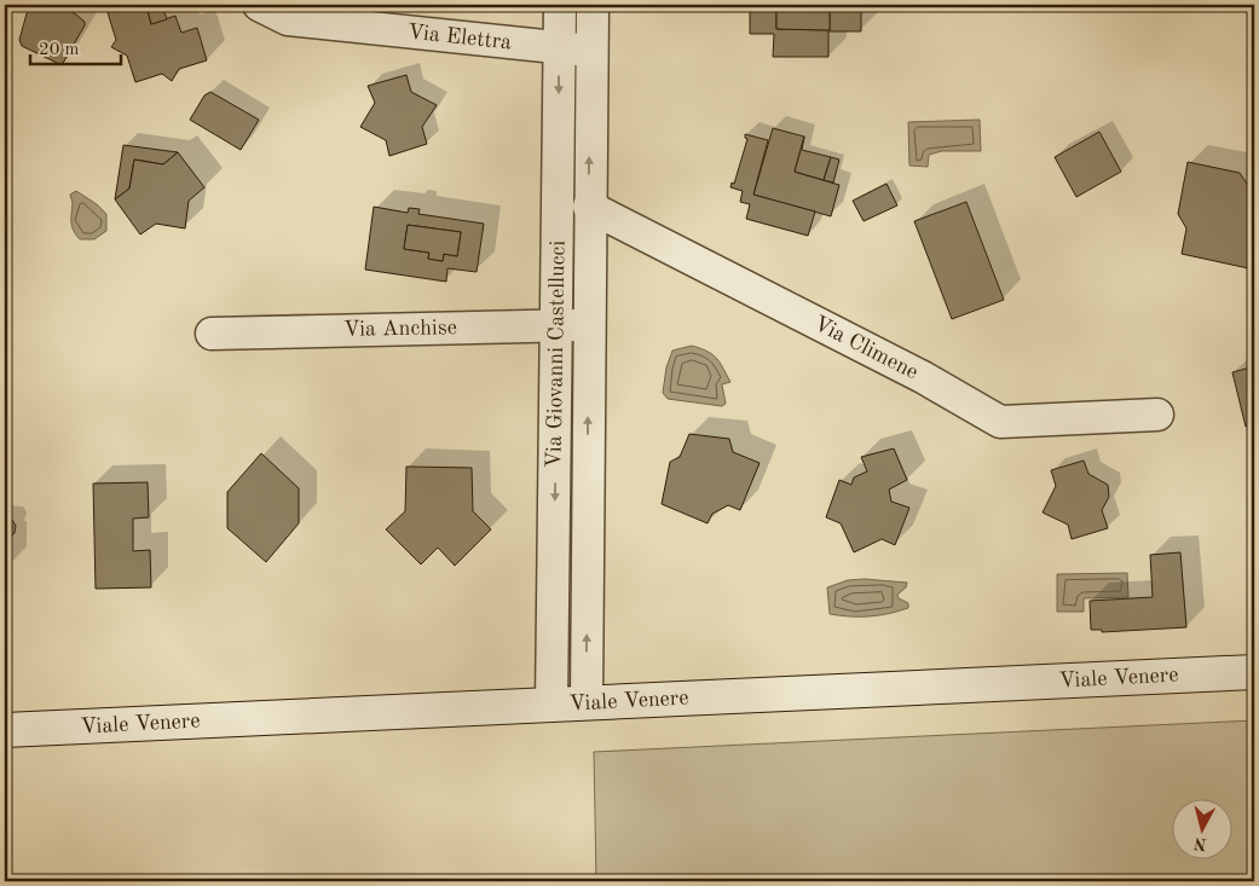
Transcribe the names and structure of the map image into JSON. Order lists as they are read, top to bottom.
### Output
{
  "streets": {
    "street": [
      "Via Elettra",
      "Via Anchise",
      "Via Climene",
      "Via Giovanni Castellucci",
      "Viale Venere"
    ]
  },
  "crossings": [
    ["Via Elettra", "Via Giovanni Castellucci"],
    ["Via Anchise", "Via Giovanni Castellucci"],
    ["Via Climene", "Via Giovanni Castellucci"],
    ["Via Giovanni Castellucci", "Viale Venere"]
  ],
  "scale_bar": "20 m",
  "north": "bottom"
}
